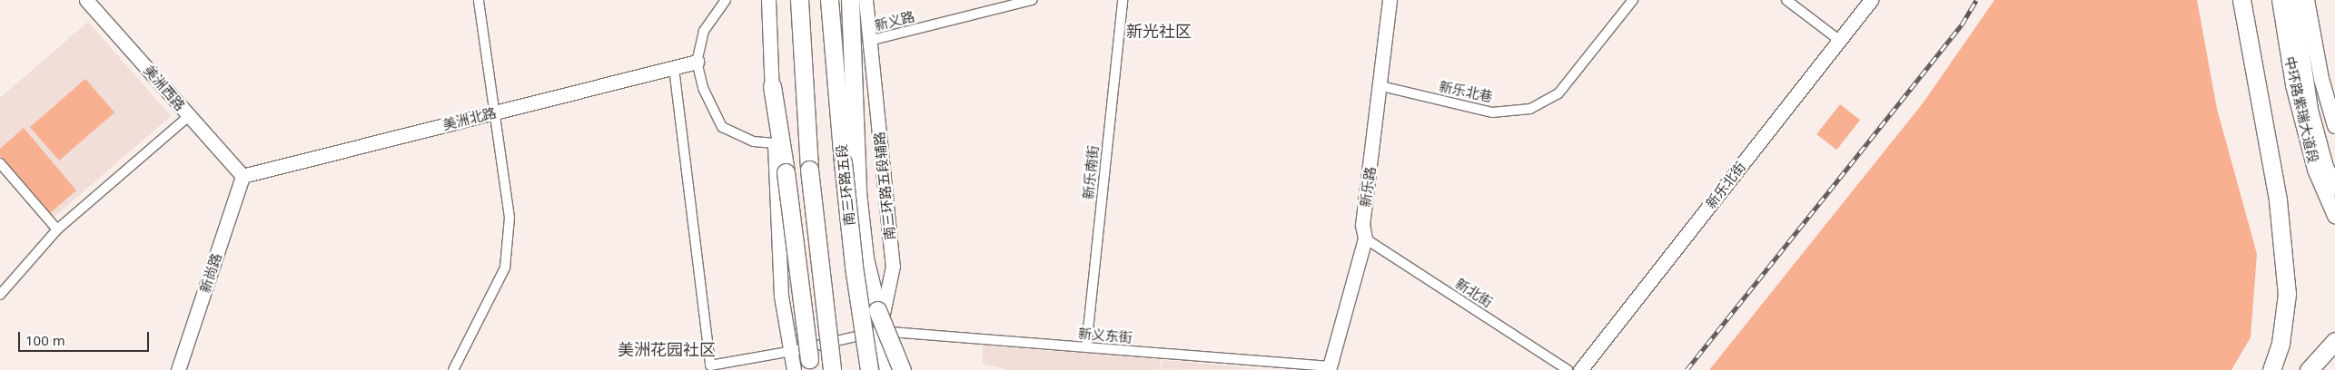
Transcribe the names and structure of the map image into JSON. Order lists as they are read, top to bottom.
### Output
{
  "streets": {
    "highway": ["南三环路五段"],
    "main road": ["中环路紫瑞大道段"],
    "street": [
      "新义路",
      "美洲西路",
      "新乐北巷",
      "美洲北路",
      "新乐南街",
      "新乐北街",
      "南三环路五段辅路",
      "新乐路",
      "新尚路",
      "新北街",
      "新义东街"
    ]
  },
  "crossings": [
    ["新义路", "南三环路五段辅路"],
    ["美洲西路", "美洲北路"],
    ["美洲西路", "新尚路"],
    ["新乐北巷", "新乐路"],
    ["美洲北路", "新尚路"],
    ["美洲北路", "新义东街"],
    ["新乐南街", "新义东街"],
    ["南三环路五段辅路", "新义东街"],
    ["新乐路", "新北街"],
    ["新乐路", "新义东街"]
  ],
  "districts": ["新光社区", "美洲花园社区"],
  "scale_bar": "100 m"
}
